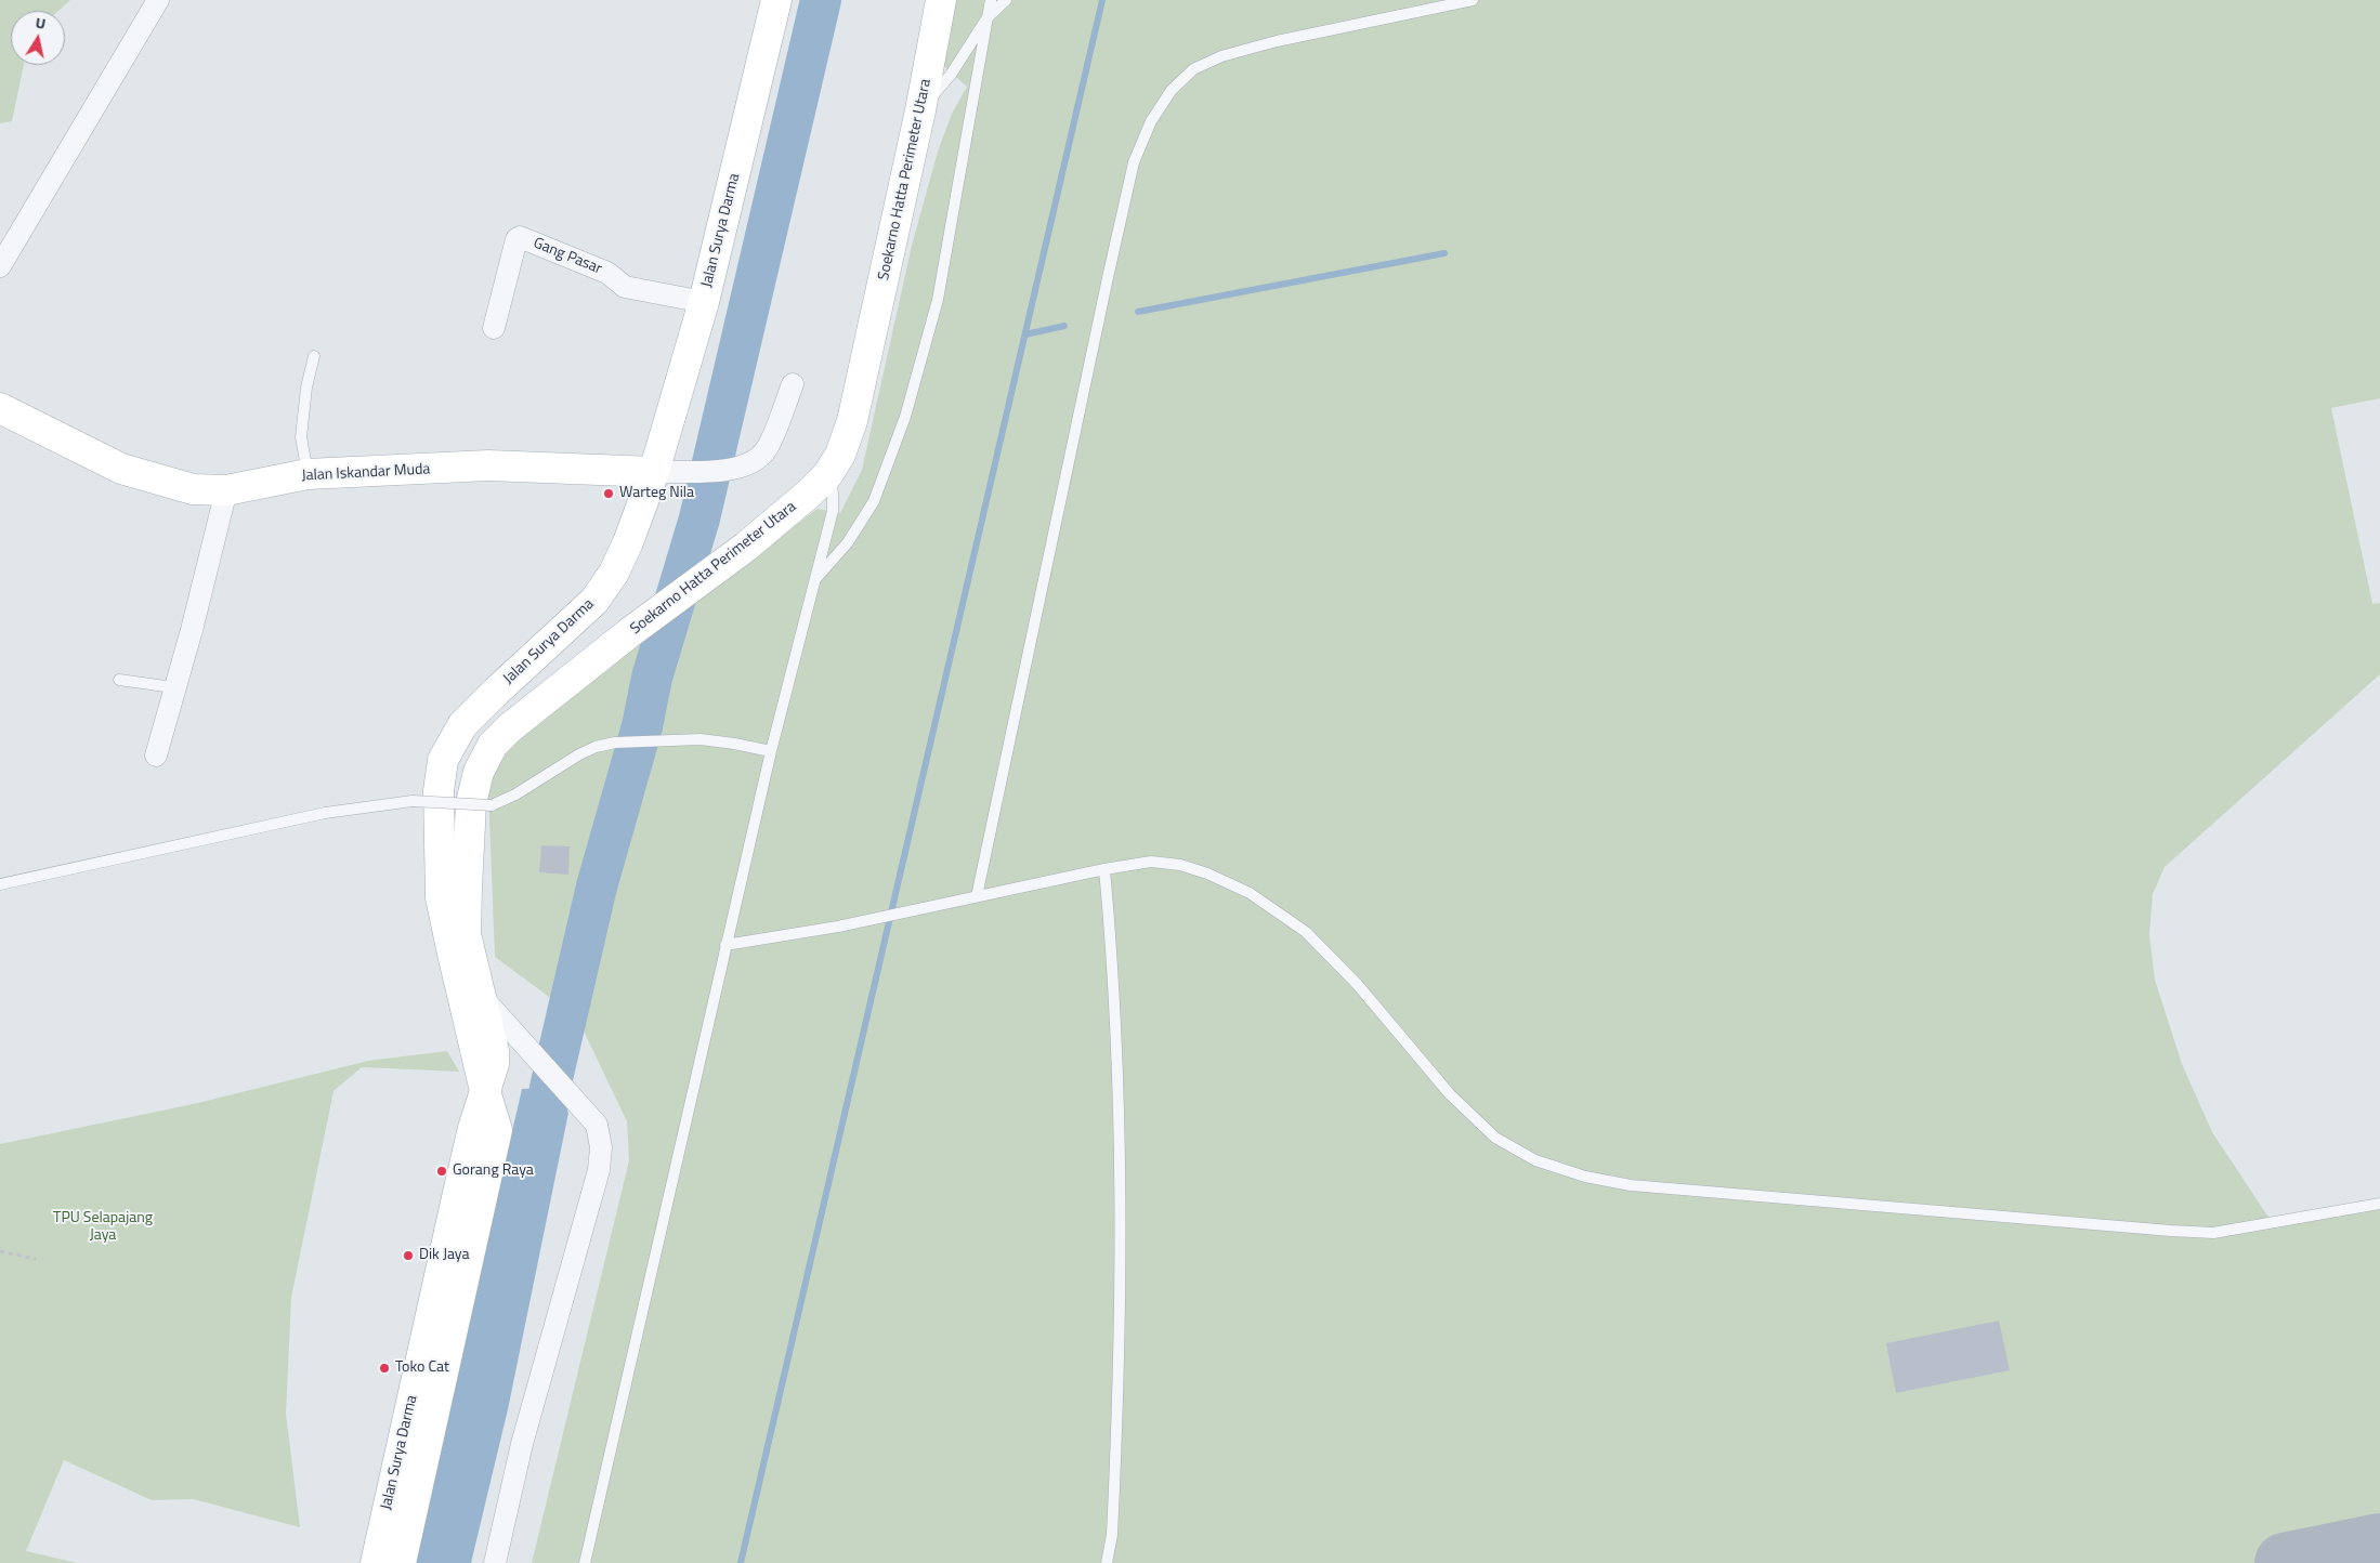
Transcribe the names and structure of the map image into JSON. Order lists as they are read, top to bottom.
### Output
{
  "streets": {
    "main road": ["Soekarno Hatta Perimeter Utara", "Jalan Surya Darma", "Jalan Iskandar Muda"],
    "street": ["Gang Pasar"]
  },
  "crossings": [
    ["Soekarno Hatta Perimeter Utara", "Jalan Surya Darma"],
    ["Jalan Surya Darma", "Gang Pasar"],
    ["Jalan Surya Darma", "Jalan Iskandar Muda"]
  ],
  "parks": ["TPU Selapajang Jaya"],
  "places": [
    "Warteg Nila",
    "Gorang Raya",
    "Dik Jaya",
    "Toko Cat"
  ],
  "north": "top"
}
